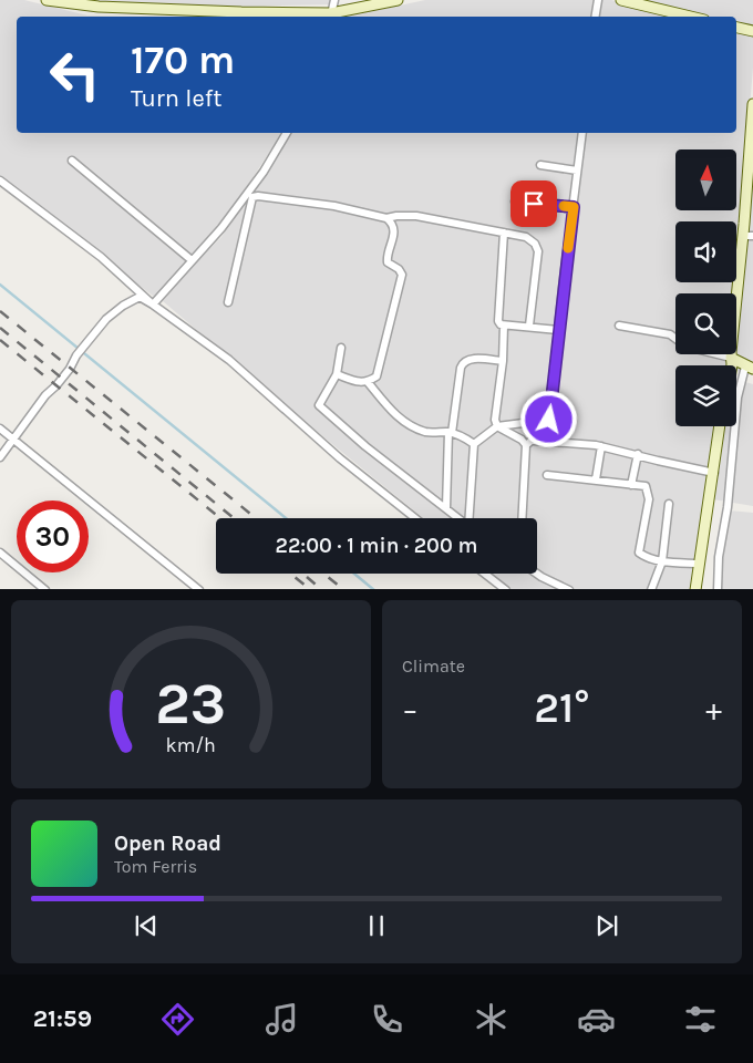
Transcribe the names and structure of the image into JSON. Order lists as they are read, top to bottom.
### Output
{
  "north": "top",
  "page": {
    "turn": ["170 m", "Turn left"],
    "limit": "30",
    "trip": "22:00 · 1 min · 200 m",
    "tile": "Climate",
    "heat": ["−", "21°", "+"],
    "song": ["Open Road", "Tom Ferris"],
    "tabs": "21:59",
    "gauge": ["23", "km/h"]
  }
}
